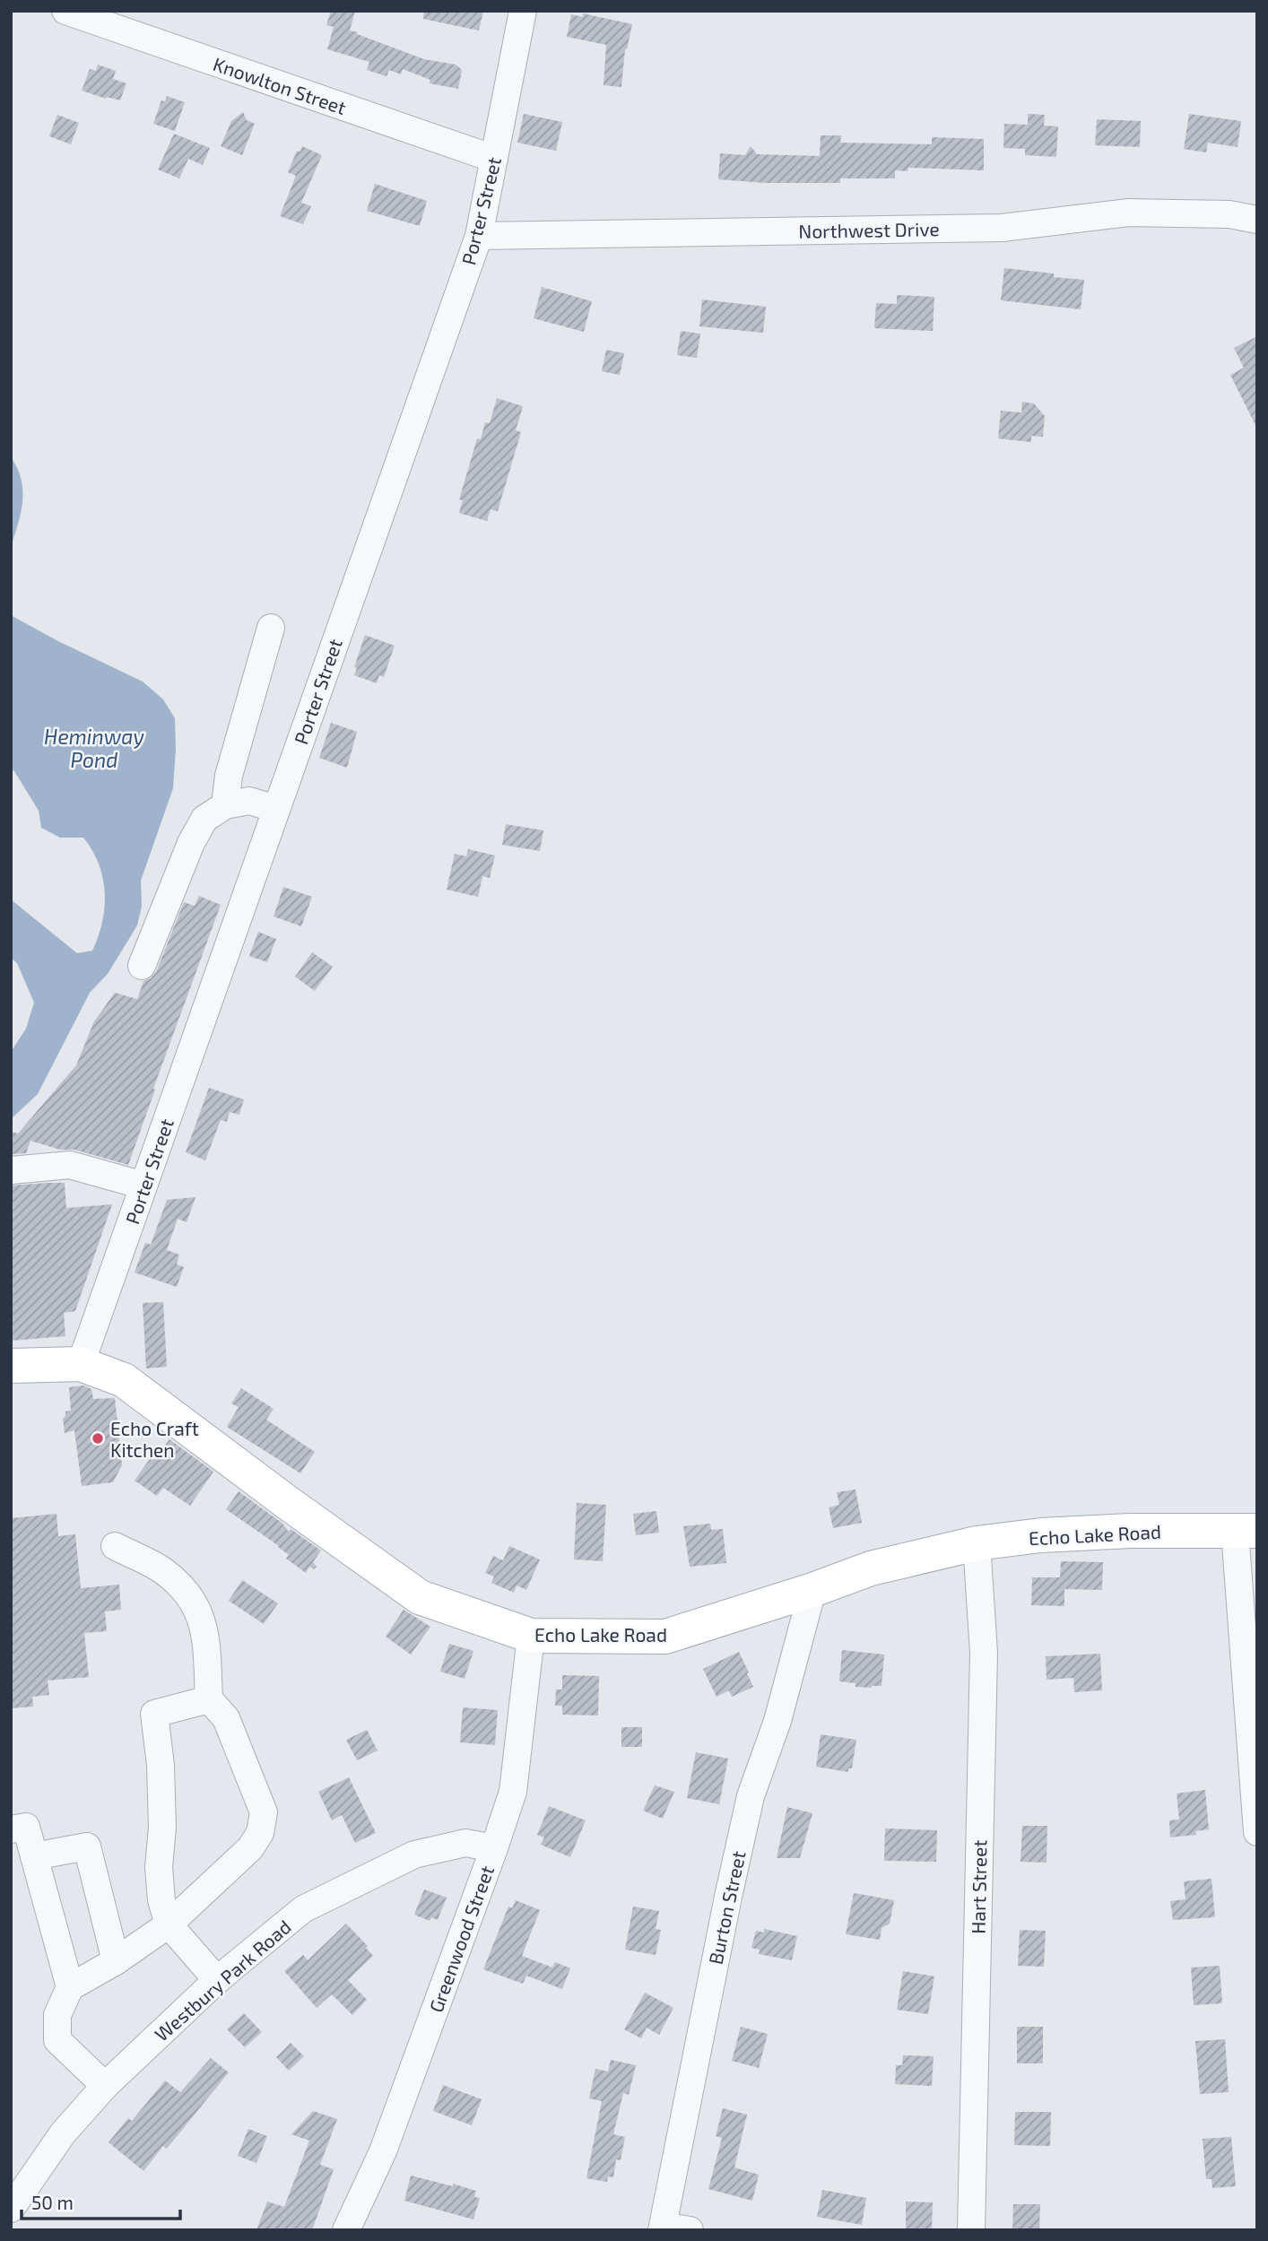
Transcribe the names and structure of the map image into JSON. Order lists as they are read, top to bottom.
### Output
{
  "streets": {
    "main road": ["Echo Lake Road"],
    "street": [
      "Knowlton Street",
      "Porter Street",
      "Northwest Drive",
      "Hart Street",
      "Burton Street",
      "Greenwood Street",
      "Westbury Park Road"
    ]
  },
  "crossings": [
    ["Knowlton Street", "Porter Street"],
    ["Porter Street", "Northwest Drive"],
    ["Porter Street", "Echo Lake Road"],
    ["Echo Lake Road", "Hart Street"],
    ["Echo Lake Road", "Burton Street"],
    ["Echo Lake Road", "Greenwood Street"],
    ["Greenwood Street", "Westbury Park Road"]
  ],
  "water": ["Heminway Pond"],
  "places": ["Echo Craft Kitchen"],
  "scale_bar": "50 m"
}
